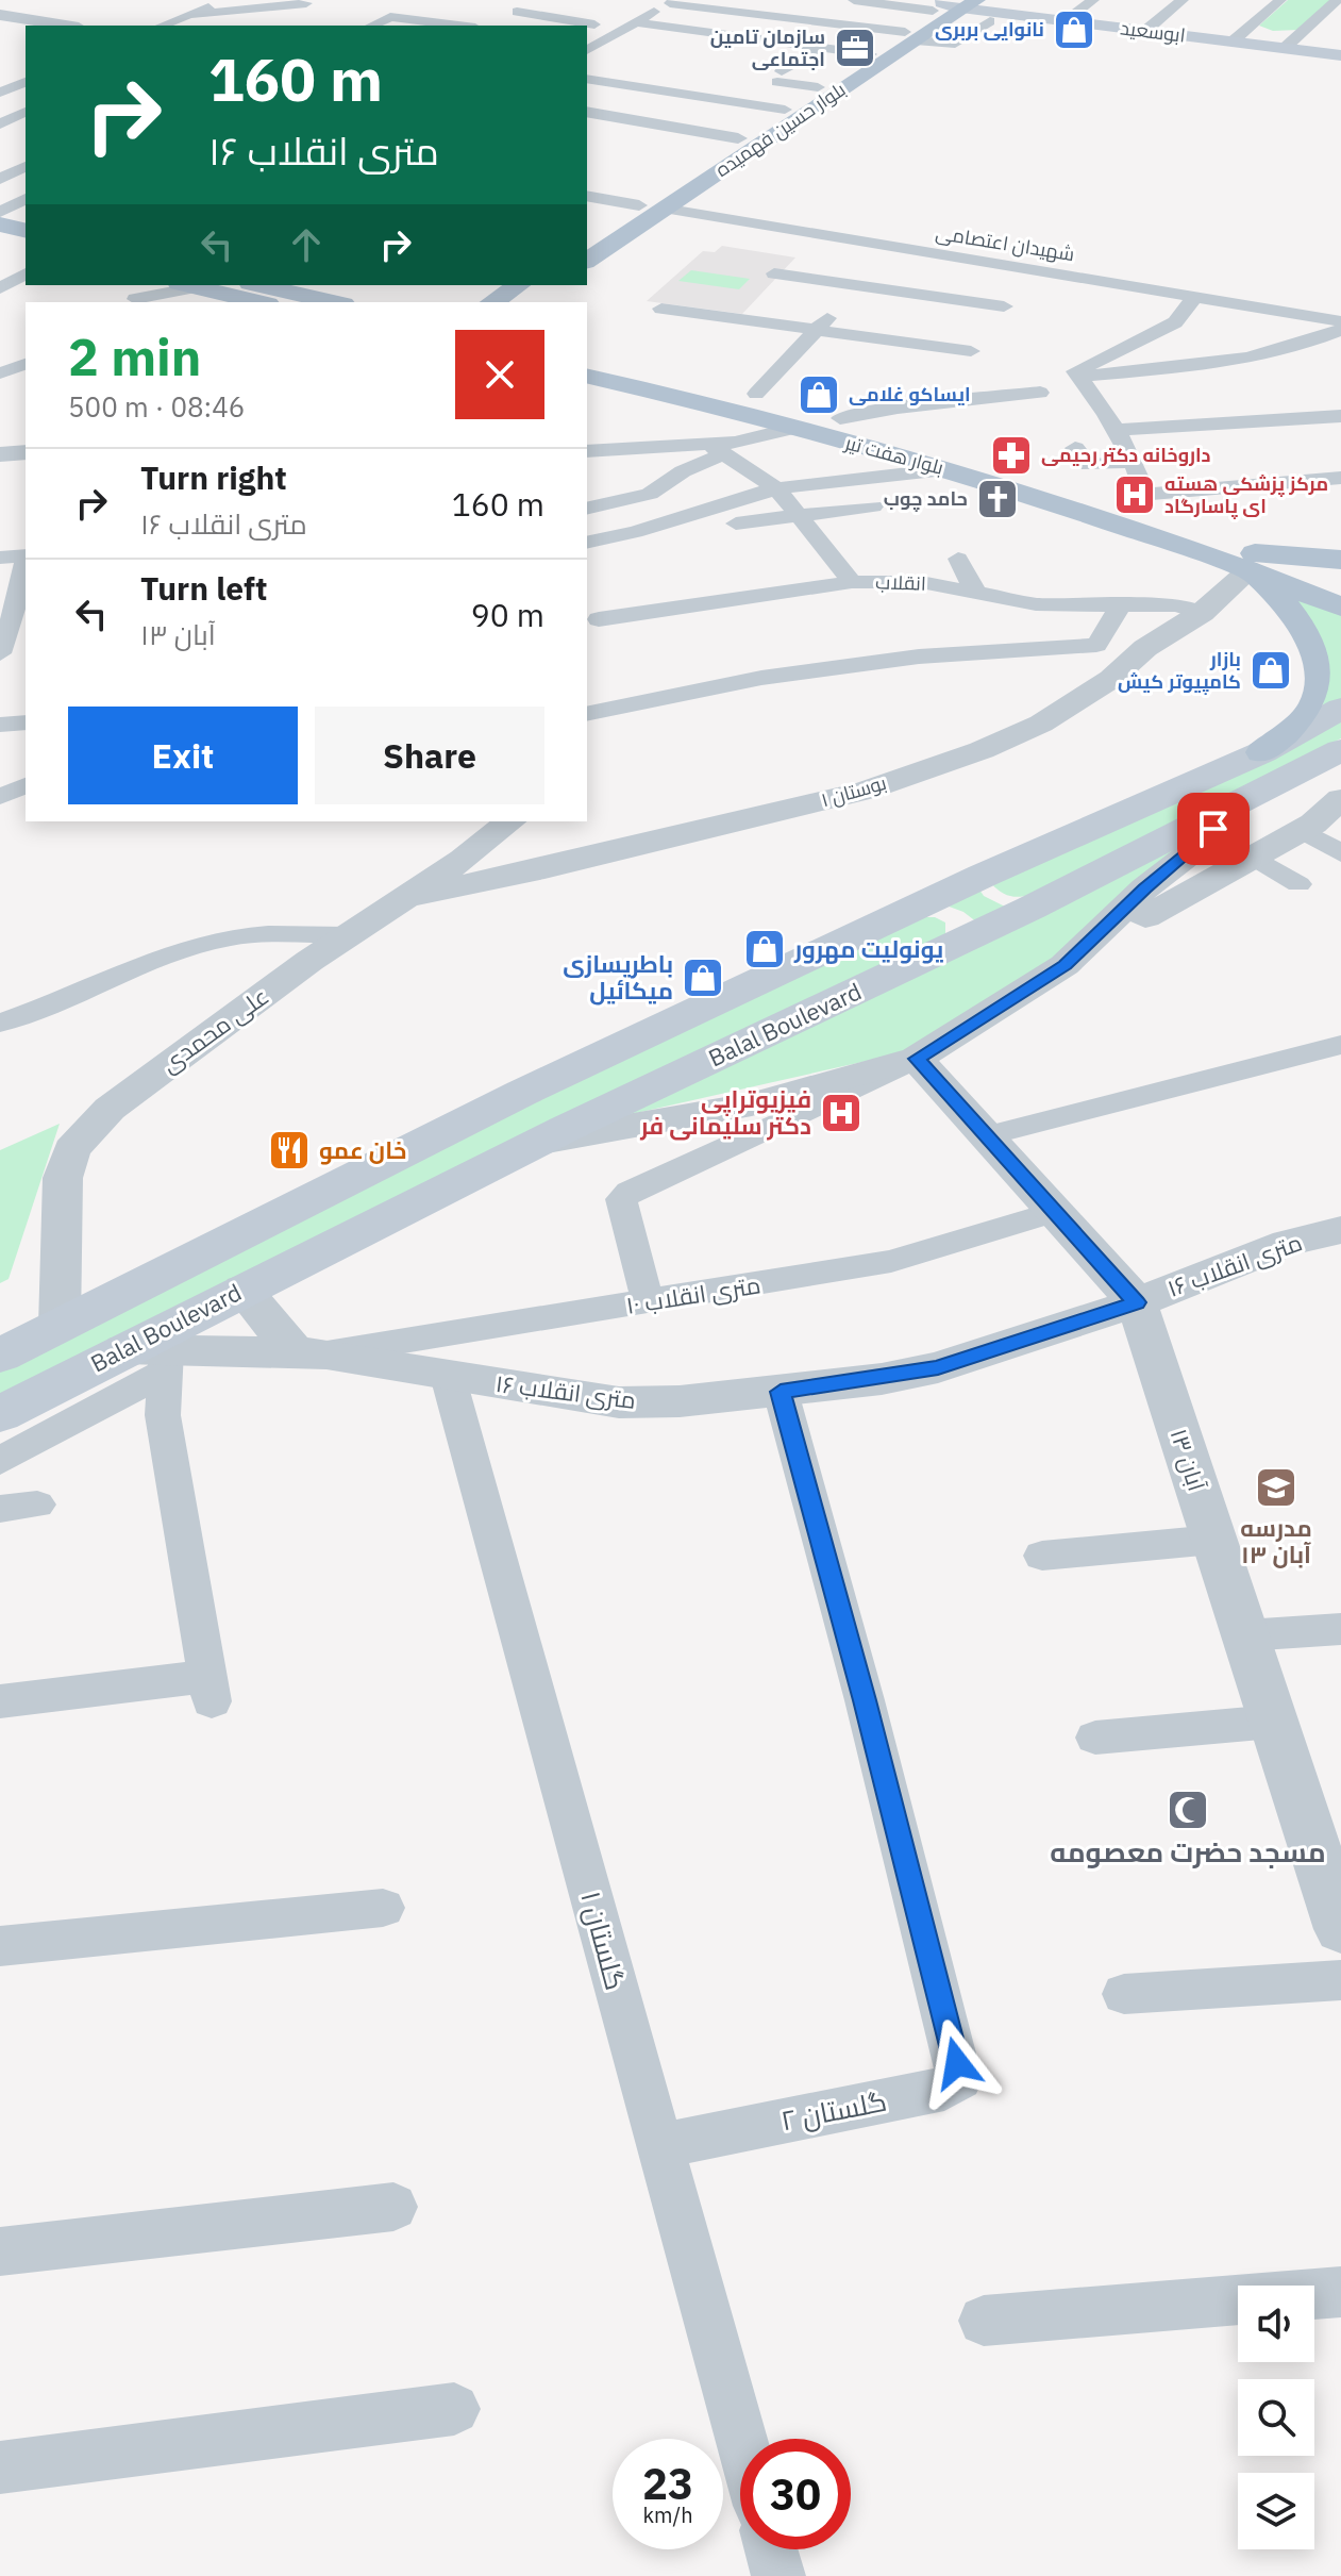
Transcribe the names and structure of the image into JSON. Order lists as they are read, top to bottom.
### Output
{
  "streets": {
    "main road": [
      "ابوسعید",
      "بلوار حسین فهمیده",
      "بلوار هفت تیر",
      "Balal Boulevard"
    ],
    "street": [
      "شهیدان اعتصامی",
      "انقلاب",
      "بوستان ۱",
      "علی محمدی",
      "۱۶ متری انقلاب",
      "۱۰ متری انقلاب",
      "۱۳ آبان",
      "گلستان ۱",
      "گلستان ۲"
    ]
  },
  "crossings": [
    ["ابوسعید", "بلوار حسین فهمیده"],
    ["بلوار حسین فهمیده", "شهیدان اعتصامی"],
    ["بلوار هفت تیر", "بوستان ۱"],
    ["انقلاب", "بوستان ۱"],
    ["بوستان ۱", "علی محمدی"],
    ["Balal Boulevard", "علی محمدی"],
    ["Balal Boulevard", "۱۶ متری انقلاب"],
    ["۱۶ متری انقلاب", "۱۰ متری انقلاب"],
    ["۱۶ متری انقلاب", "۱۳ آبان"],
    ["۱۶ متری انقلاب", "گلستان ۱"],
    ["۱۶ متری انقلاب", "گلستان ۲"],
    ["۱۰ متری انقلاب", "۱۳ آبان"],
    ["گلستان ۱", "گلستان ۲"]
  ],
  "places": {
    "shop": [
      "نانوایی بربری",
      "ایساکو غلامی",
      "بازار کامپیوتر کیش",
      "یونولیت مهرور",
      "باطریسازی میکائیل"
    ],
    "office": ["سازمان تامین اجتماعی"],
    "pharmacy": ["داروخانه دکتر رحیمی"],
    "hospital": ["مرکز پزشکی هسته ای پاسارگاد", "فیزیوتراپی دکتر سلیمانی فر"],
    "church": ["حامد چوب"],
    "restaurant": ["خان عمو"],
    "school or university": ["مدرسه ۱۳ آبان"],
    "mosque": ["مسجد حضرت معصومه"]
  },
  "page": {
    "turn": ["160 m", "۱۶ متری انقلاب"],
    "heading": ["2 min", "500 m · 08:46"],
    "list": [
      {
        "name": "Turn right",
        "note": "۱۶ متری انقلاب",
        "value": "160 m"
      },
      {
        "name": "Turn left",
        "note": "۱۳ آبان",
        "value": "90 m"
      }
    ],
    "buttons": ["Exit", "Share"],
    "speed": "23 km/h",
    "limit": "30"
  }
}
